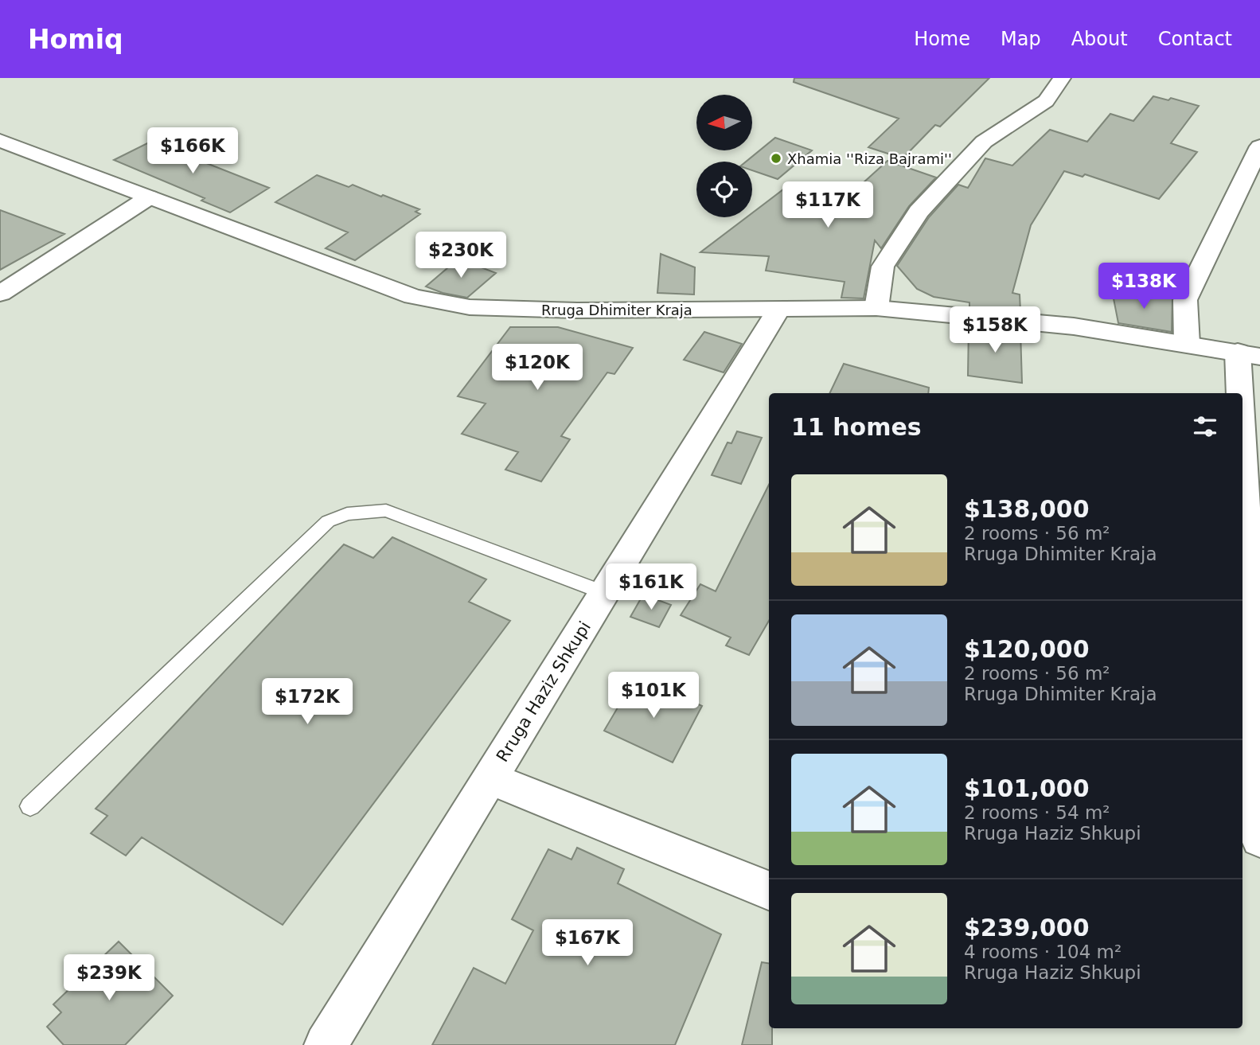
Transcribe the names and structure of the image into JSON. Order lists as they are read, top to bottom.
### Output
{
  "streets": {
    "street": ["Rruga Dhimiter Kraja", "Rruga Haziz Shkupi"]
  },
  "crossings": [
    ["Rruga Dhimiter Kraja", "Rruga Haziz Shkupi"]
  ],
  "places": ["Xhamia ''Riza Bajrami''"],
  "north": "left",
  "page": {
    "header": "Homiq",
    "nav": [
      "Home",
      "Map",
      "About",
      "Contact"
    ],
    "price": [
      "$166K",
      "$117K",
      "$230K",
      "$138K",
      "$158K",
      "$120K",
      "$161K",
      "$101K",
      "$172K",
      "$167K",
      "$239K"
    ],
    "heading": "11 homes",
    "list": [
      {
        "name": "$138,000",
        "note": "2 rooms · 56 m² · Rruga Dhimiter Kraja"
      },
      {
        "name": "$120,000",
        "note": "2 rooms · 56 m² · Rruga Dhimiter Kraja"
      },
      {
        "name": "$101,000",
        "note": "2 rooms · 54 m² · Rruga Haziz Shkupi"
      },
      {
        "name": "$239,000",
        "note": "4 rooms · 104 m² · Rruga Haziz Shkupi"
      }
    ]
  }
}
